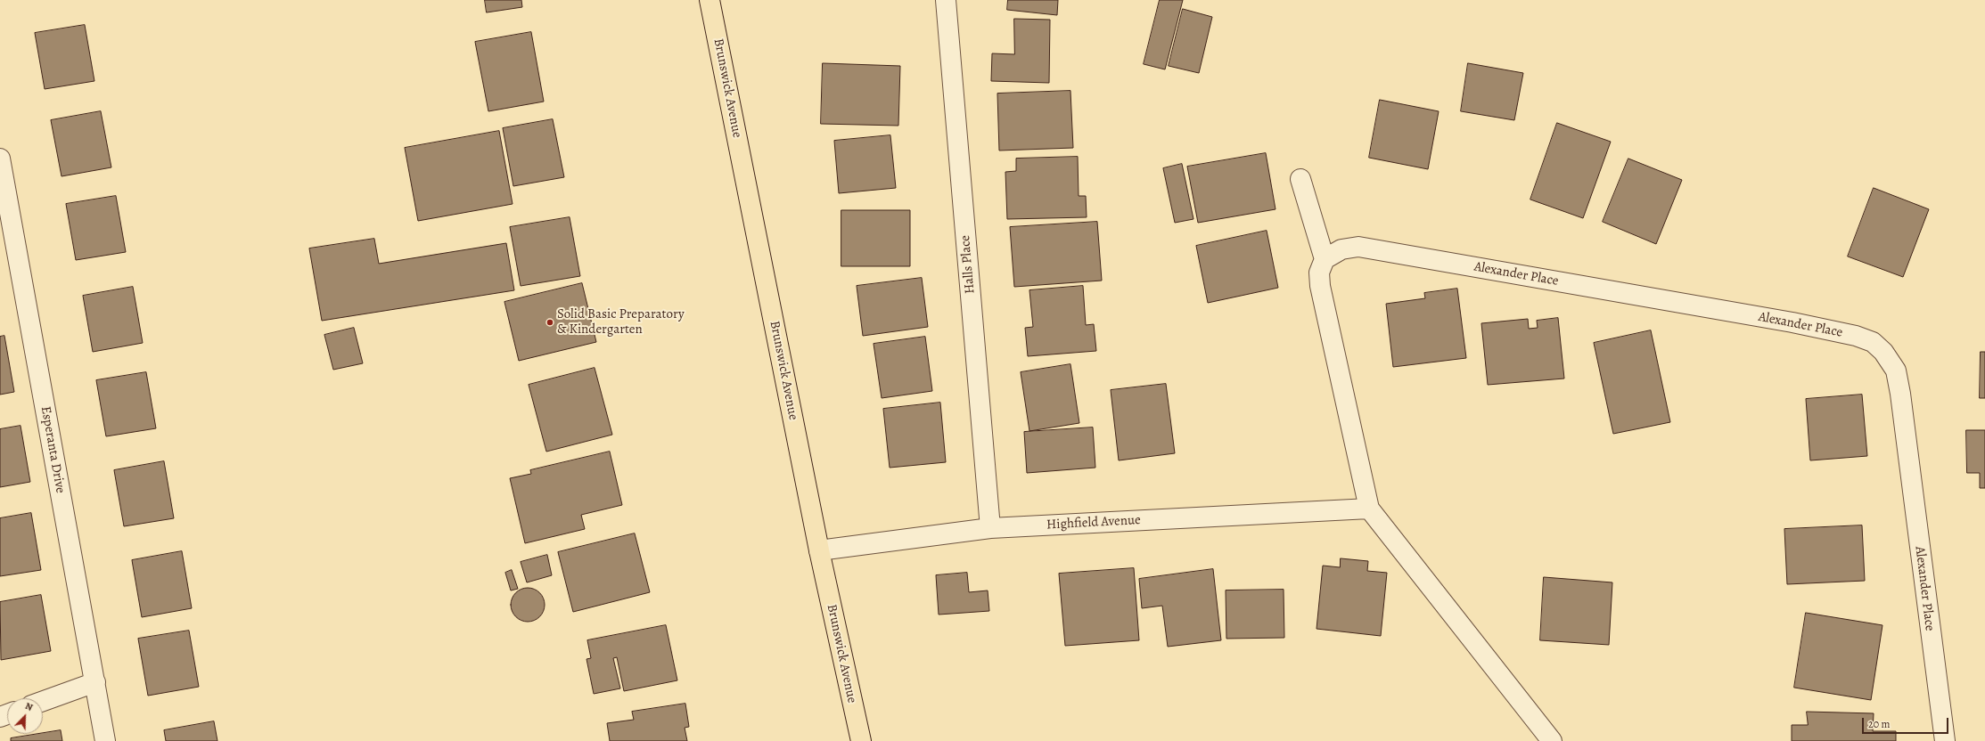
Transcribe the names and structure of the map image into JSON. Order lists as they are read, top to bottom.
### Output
{
  "streets": {
    "main road": ["Brunswick Avenue"],
    "street": [
      "Halls Place",
      "Alexander Place",
      "Esperanta Drive",
      "Highfield Avenue"
    ]
  },
  "crossings": [
    ["Brunswick Avenue", "Highfield Avenue"],
    ["Halls Place", "Highfield Avenue"]
  ],
  "places": ["Solid Basic Preparatory & Kindergarten"],
  "scale_bar": "20 m",
  "north": "top right"
}
